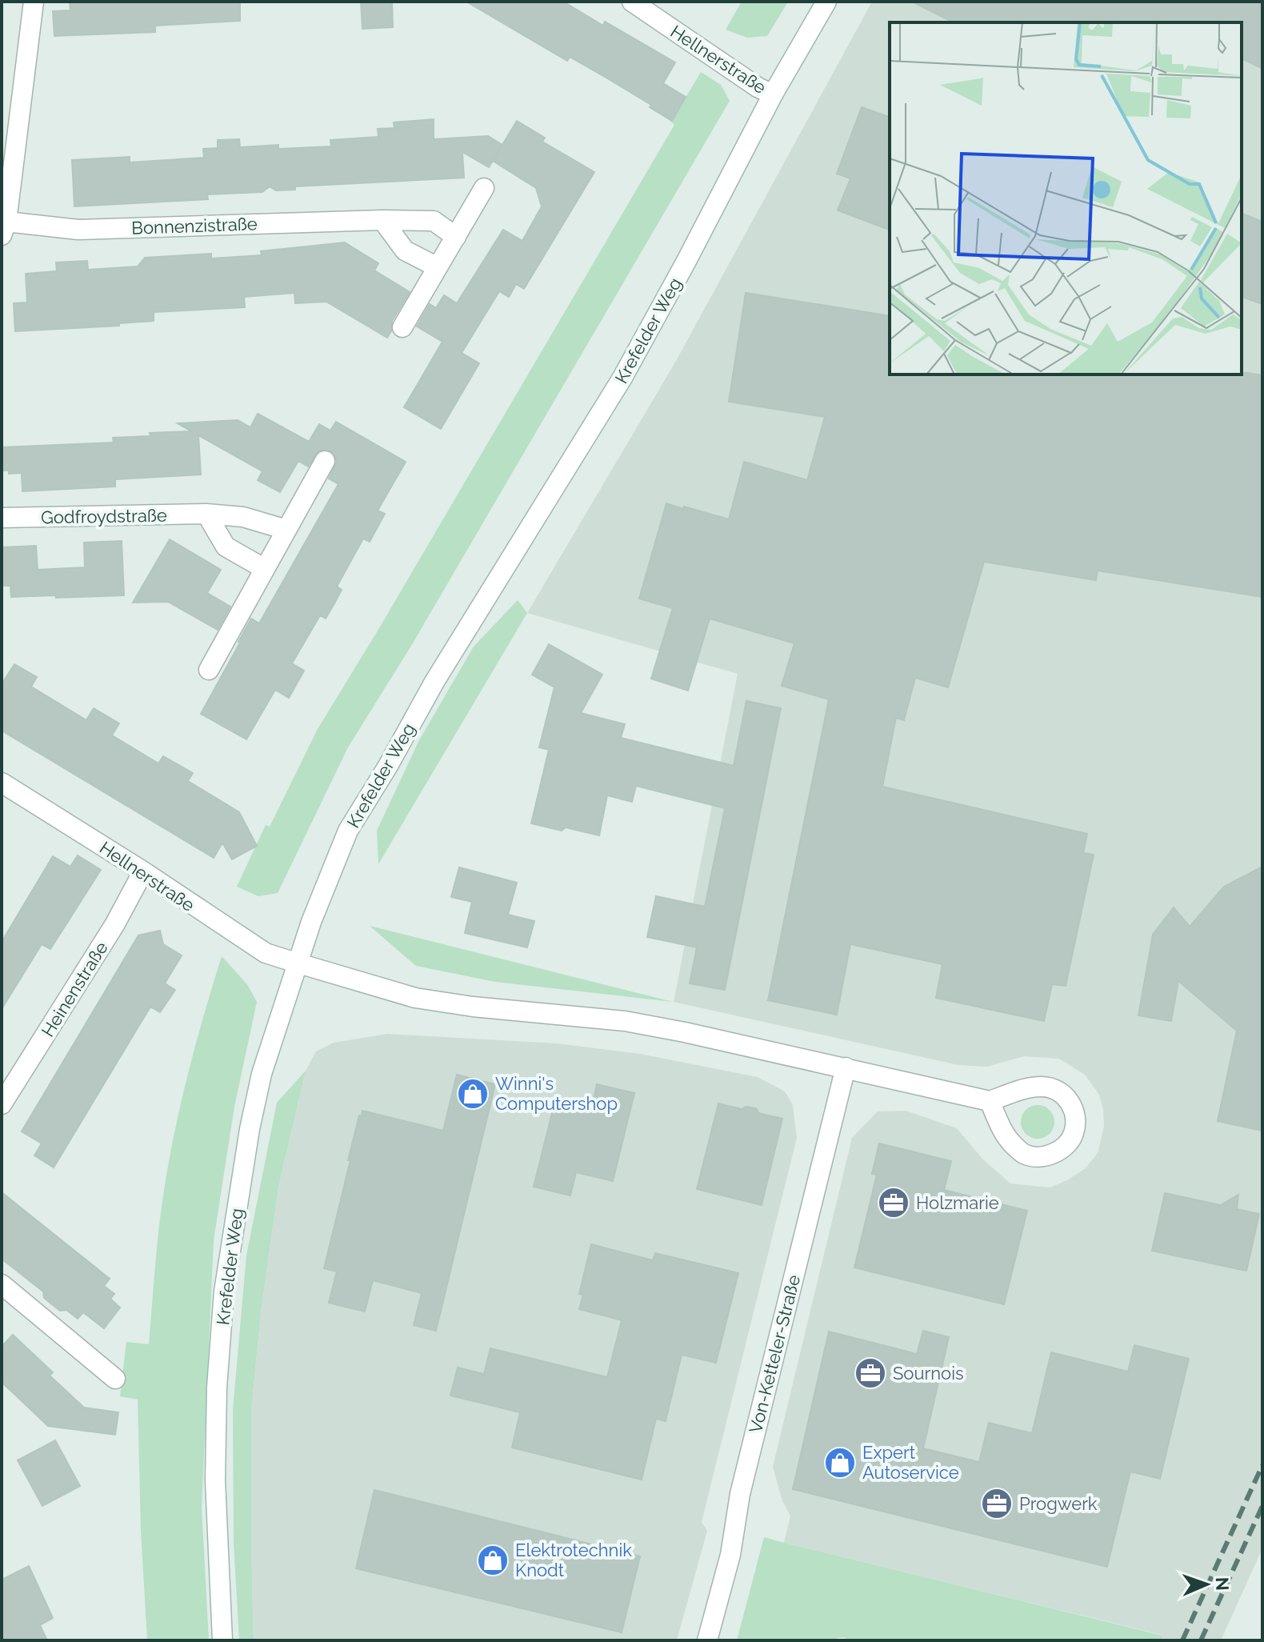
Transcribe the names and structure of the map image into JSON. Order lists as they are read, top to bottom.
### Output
{
  "streets": {
    "street": [
      "Hellnerstraße",
      "Bonnenzistraße",
      "Krefelder Weg",
      "Godfroydstraße",
      "Heinenstraße",
      "Von-Ketteler-Straße"
    ]
  },
  "crossings": [
    ["Hellnerstraße", "Krefelder Weg"],
    ["Hellnerstraße", "Heinenstraße"]
  ],
  "places": {
    "shop": ["Winni's Computershop", "Expert Autoservice", "Elektrotechnik Knodt"],
    "office": ["Holzmarie", "Sournois", "Progwerk"]
  },
  "north": "right"
}
